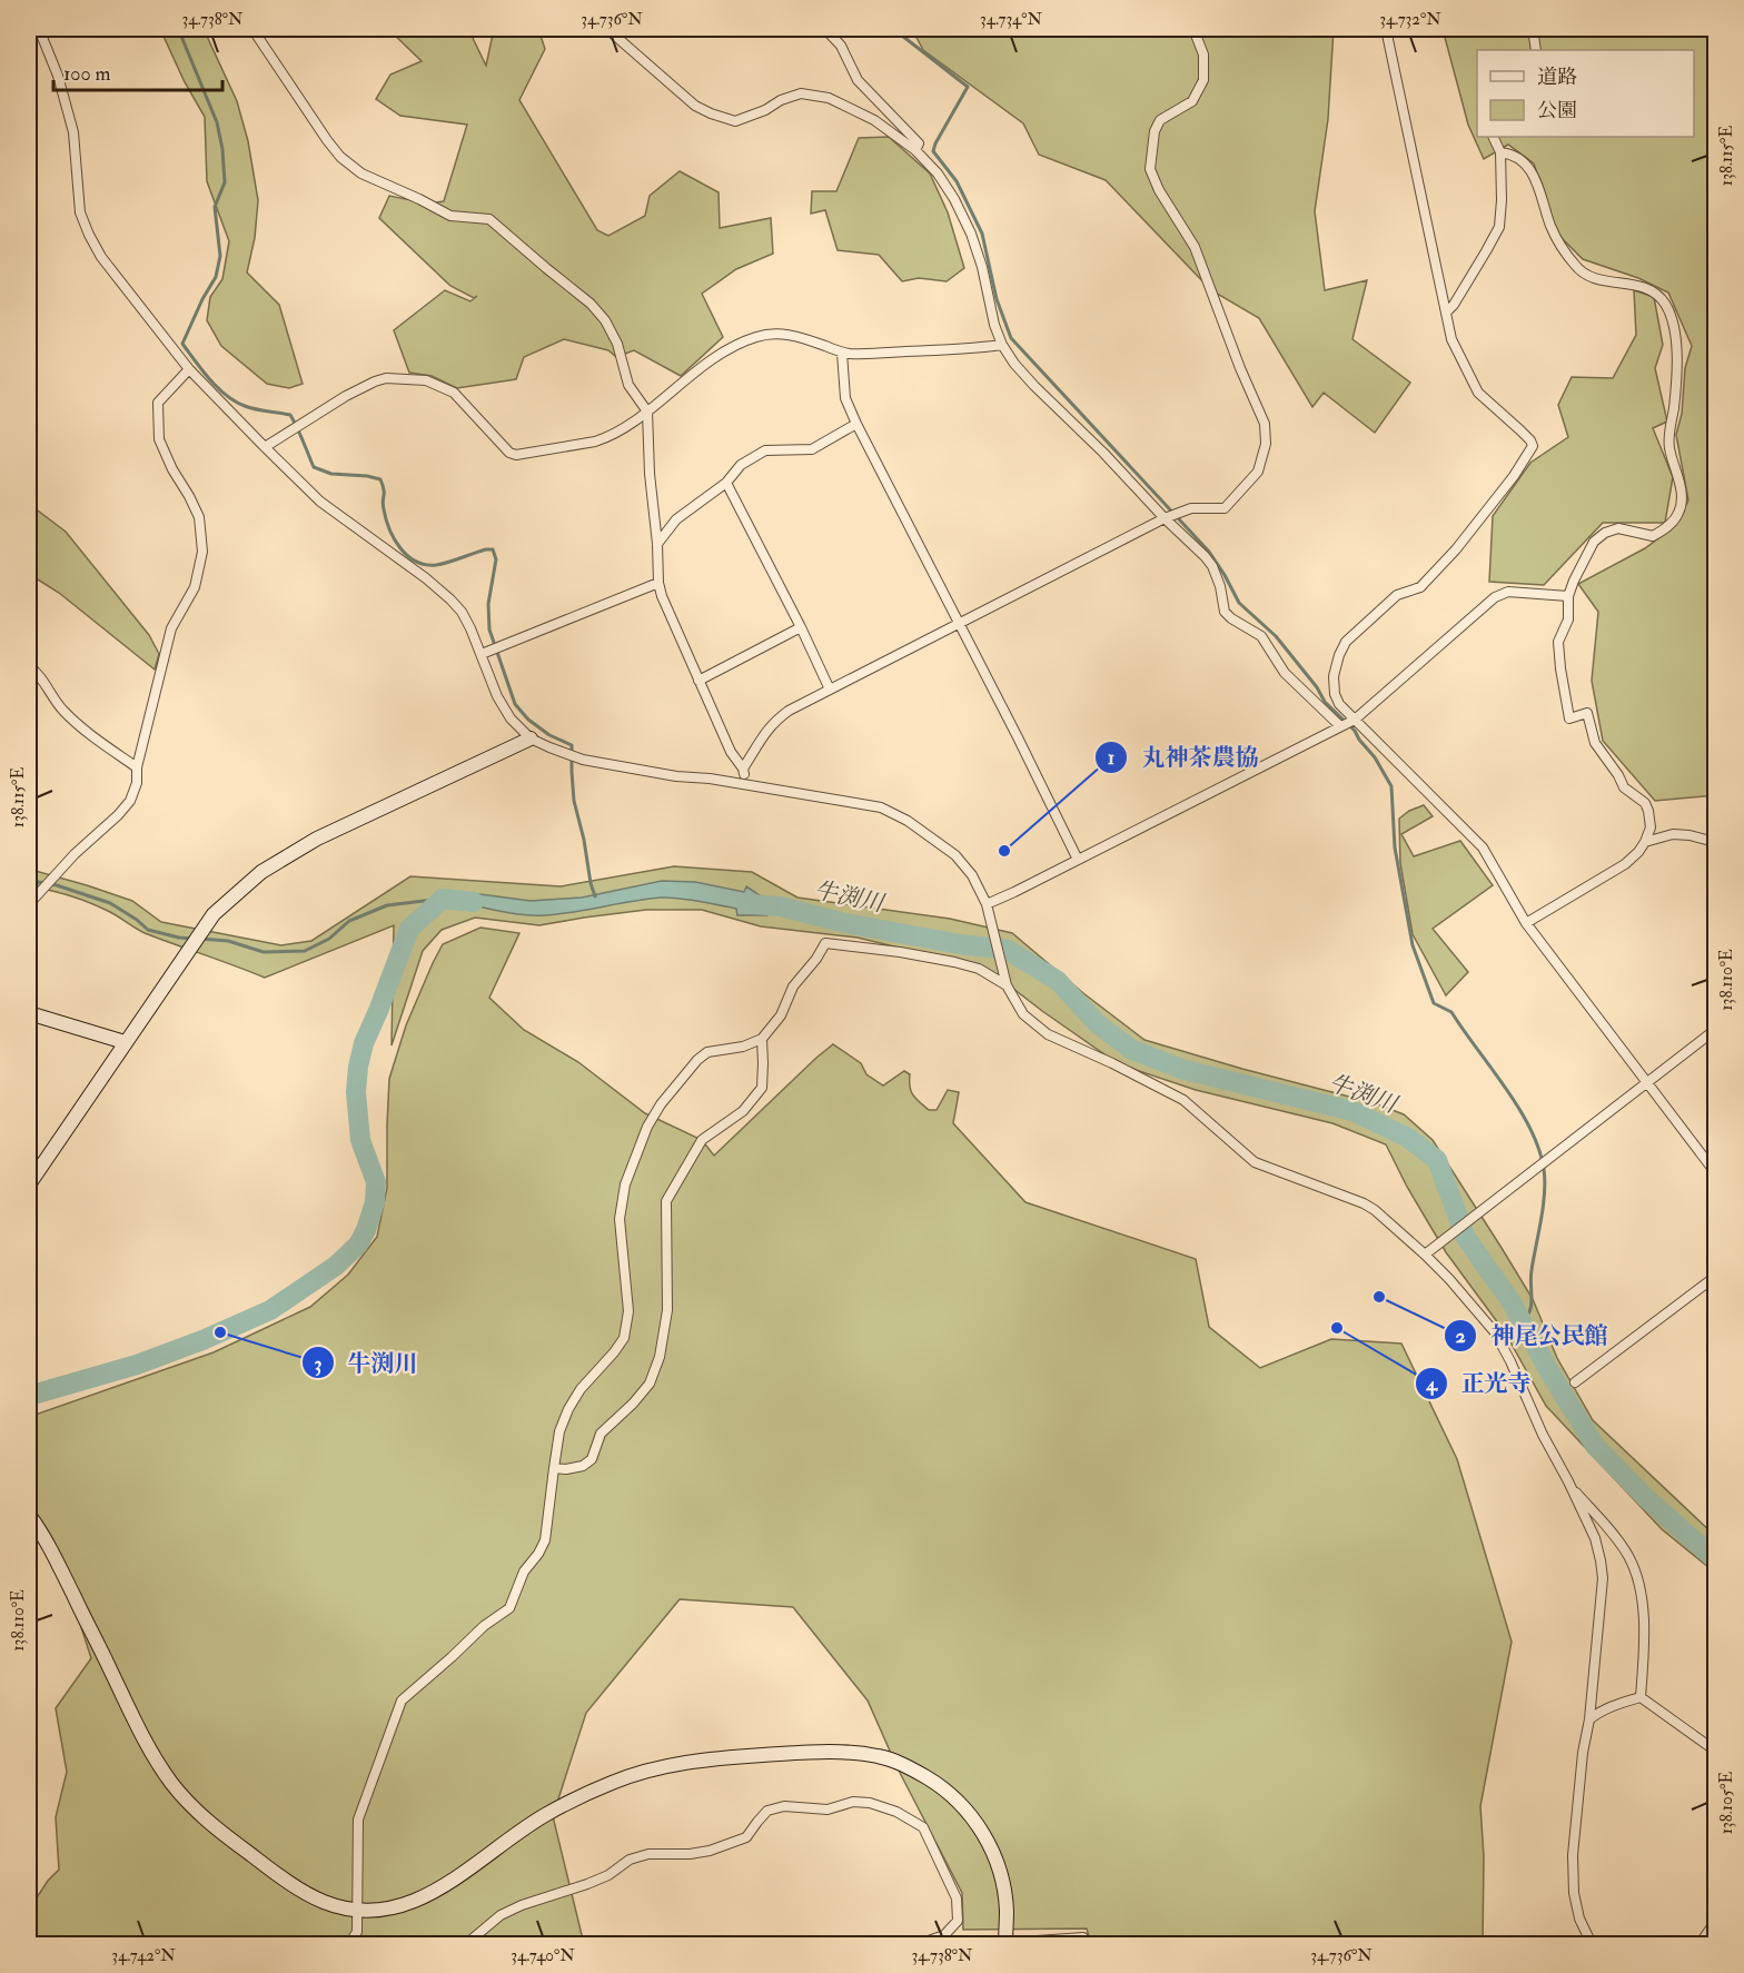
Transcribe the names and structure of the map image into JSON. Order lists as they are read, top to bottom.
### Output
{
  "water": ["牛渕川"],
  "places": [
    "丸神茶農協",
    "神尾公民館",
    "正光寺",
    "牛渕川"
  ],
  "legend": ["道路", "公園"],
  "scale_bar": "100 m",
  "coordinates": [
    "34.738°N",
    "34.736°N",
    "34.734°N",
    "34.732°N",
    "138.115°E",
    "138.110°E",
    "138.105°E",
    "34.742°N",
    "34.740°N"
  ]
}
